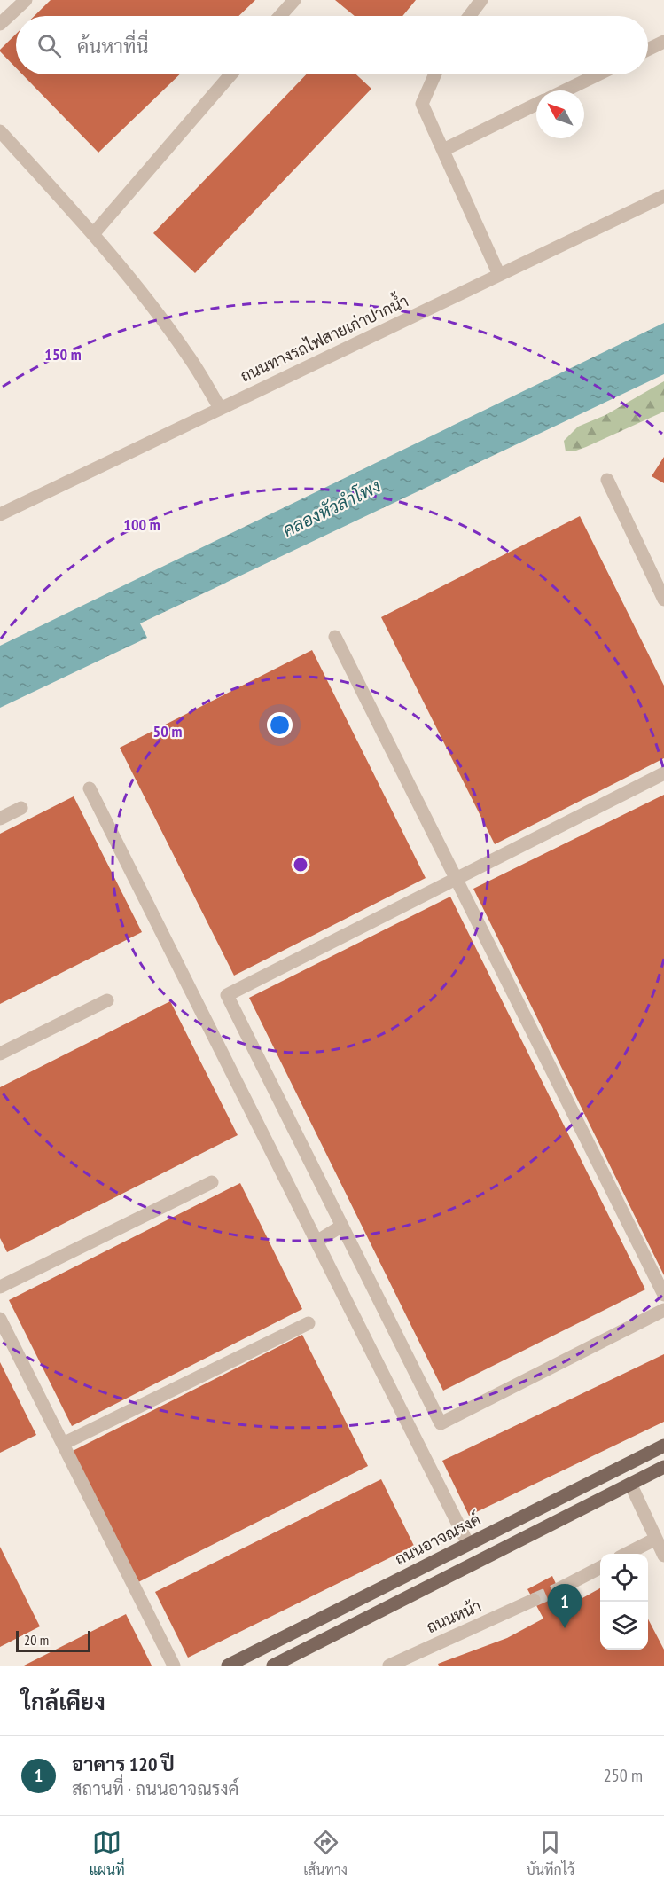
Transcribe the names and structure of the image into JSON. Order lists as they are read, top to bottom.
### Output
{
  "streets": {
    "main road": ["ถนนอาจณรงค์"],
    "street": ["ถนนทางรถไฟสายเก่าปากน้ำ", "ถนนหน้า"]
  },
  "water": ["คลองหัวลำโพง"],
  "scale_bar": "20 m",
  "north": "top left",
  "page": {
    "search": "ค้นหาที่นี่",
    "pins": "1",
    "scale": "20 m",
    "heading": "ใกล้เคียง",
    "list": [
      {
        "mark": "1",
        "name": "อาคาร 120 ปี",
        "note": "สถานที่ · ถนนอาจณรงค์",
        "value": "250 m"
      }
    ],
    "nav": ["แผนที่", "เส้นทาง", "บันทึกไว้"]
  },
  "rings": ["150 m", "100 m", "50 m"]
}
